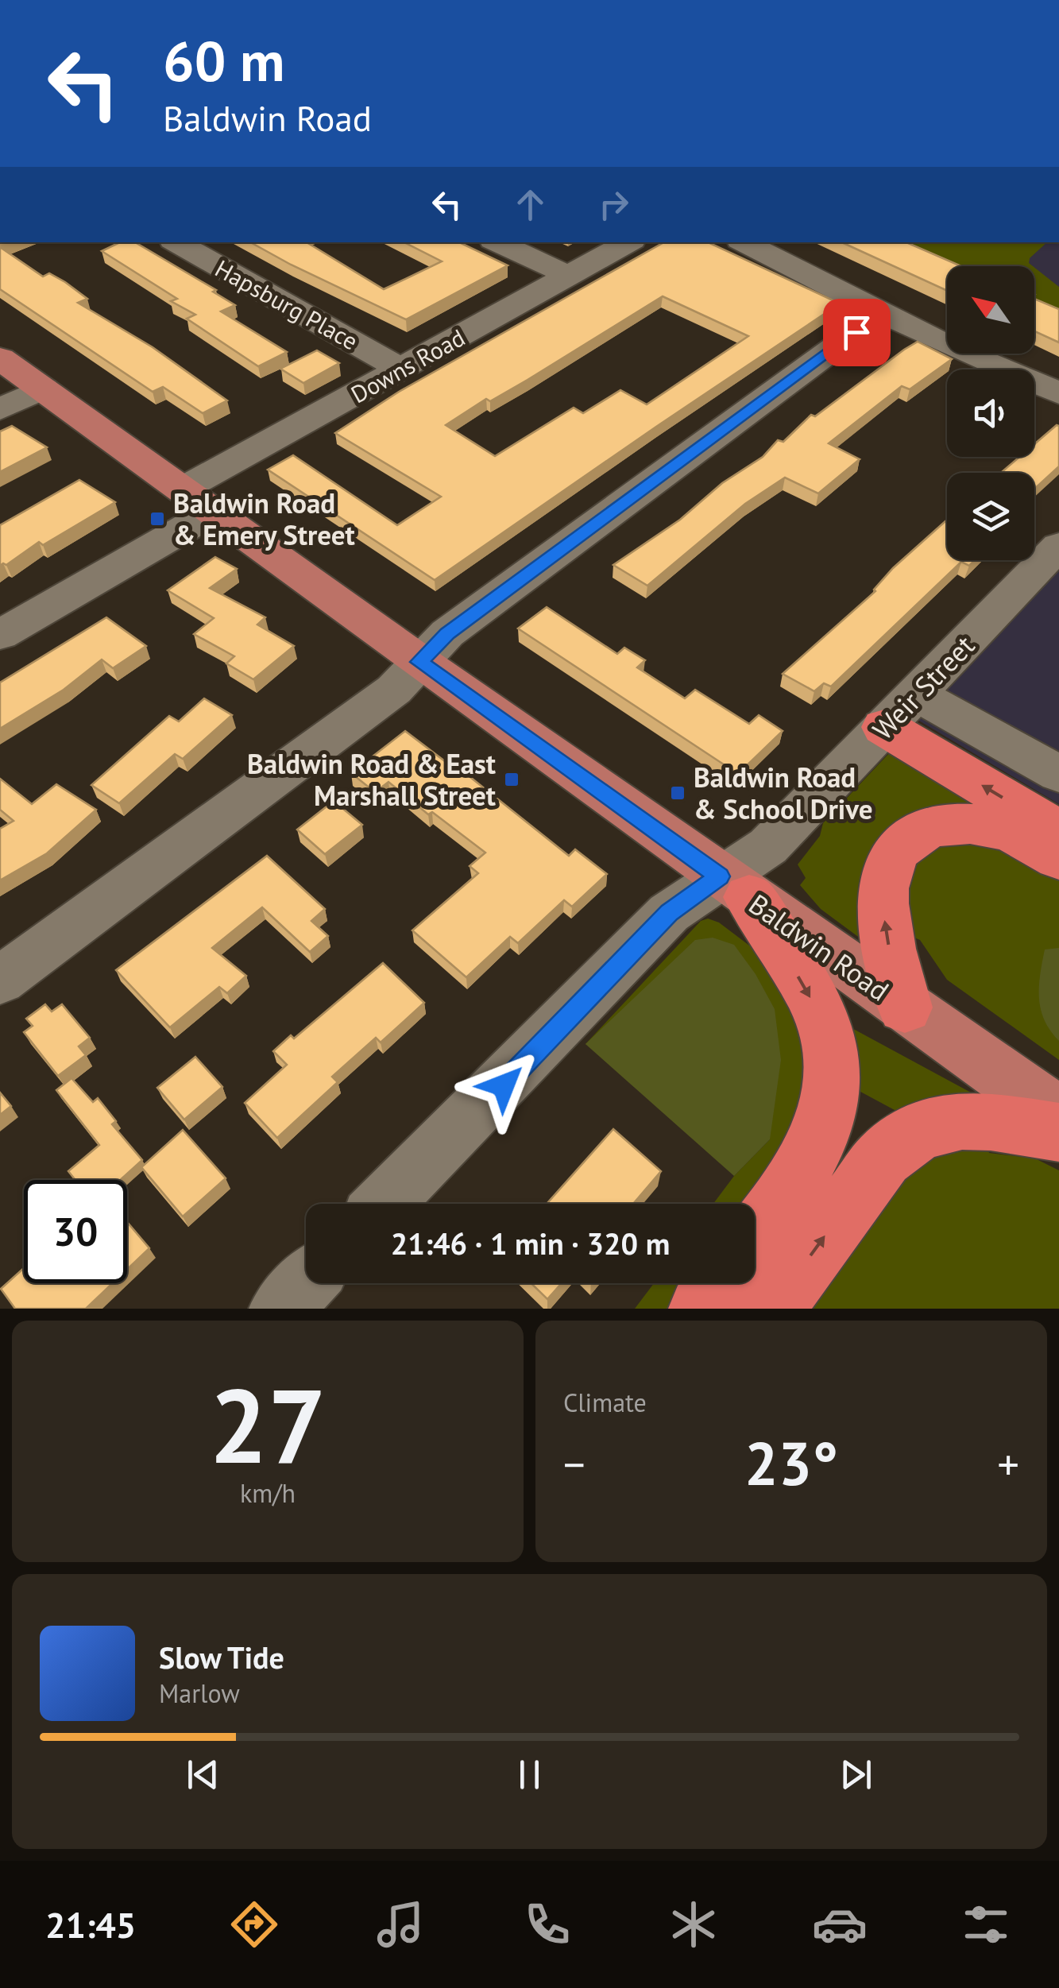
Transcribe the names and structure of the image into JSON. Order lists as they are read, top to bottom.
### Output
{
  "streets": {
    "main road": ["Baldwin Road"],
    "street": ["Hapsburg Place", "Downs Road", "Weir Street"]
  },
  "crossings": [
    ["Hapsburg Place", "Downs Road"],
    ["Downs Road", "Baldwin Road"],
    ["Weir Street", "Baldwin Road"]
  ],
  "places": {
    "transit": ["Baldwin Road & Emery Street", "Baldwin Road & East Marshall Street", "Baldwin Road & School Drive"]
  },
  "north": "top left",
  "page": {
    "turn": ["60 m", "Baldwin Road"],
    "limit": "30",
    "trip": "21:46 · 1 min · 320 m",
    "tile": [
      ["27", "km/h"],
      "Climate"
    ],
    "heat": ["−", "23°", "+"],
    "song": ["Slow Tide", "Marlow"],
    "tabs": "21:45"
  }
}
